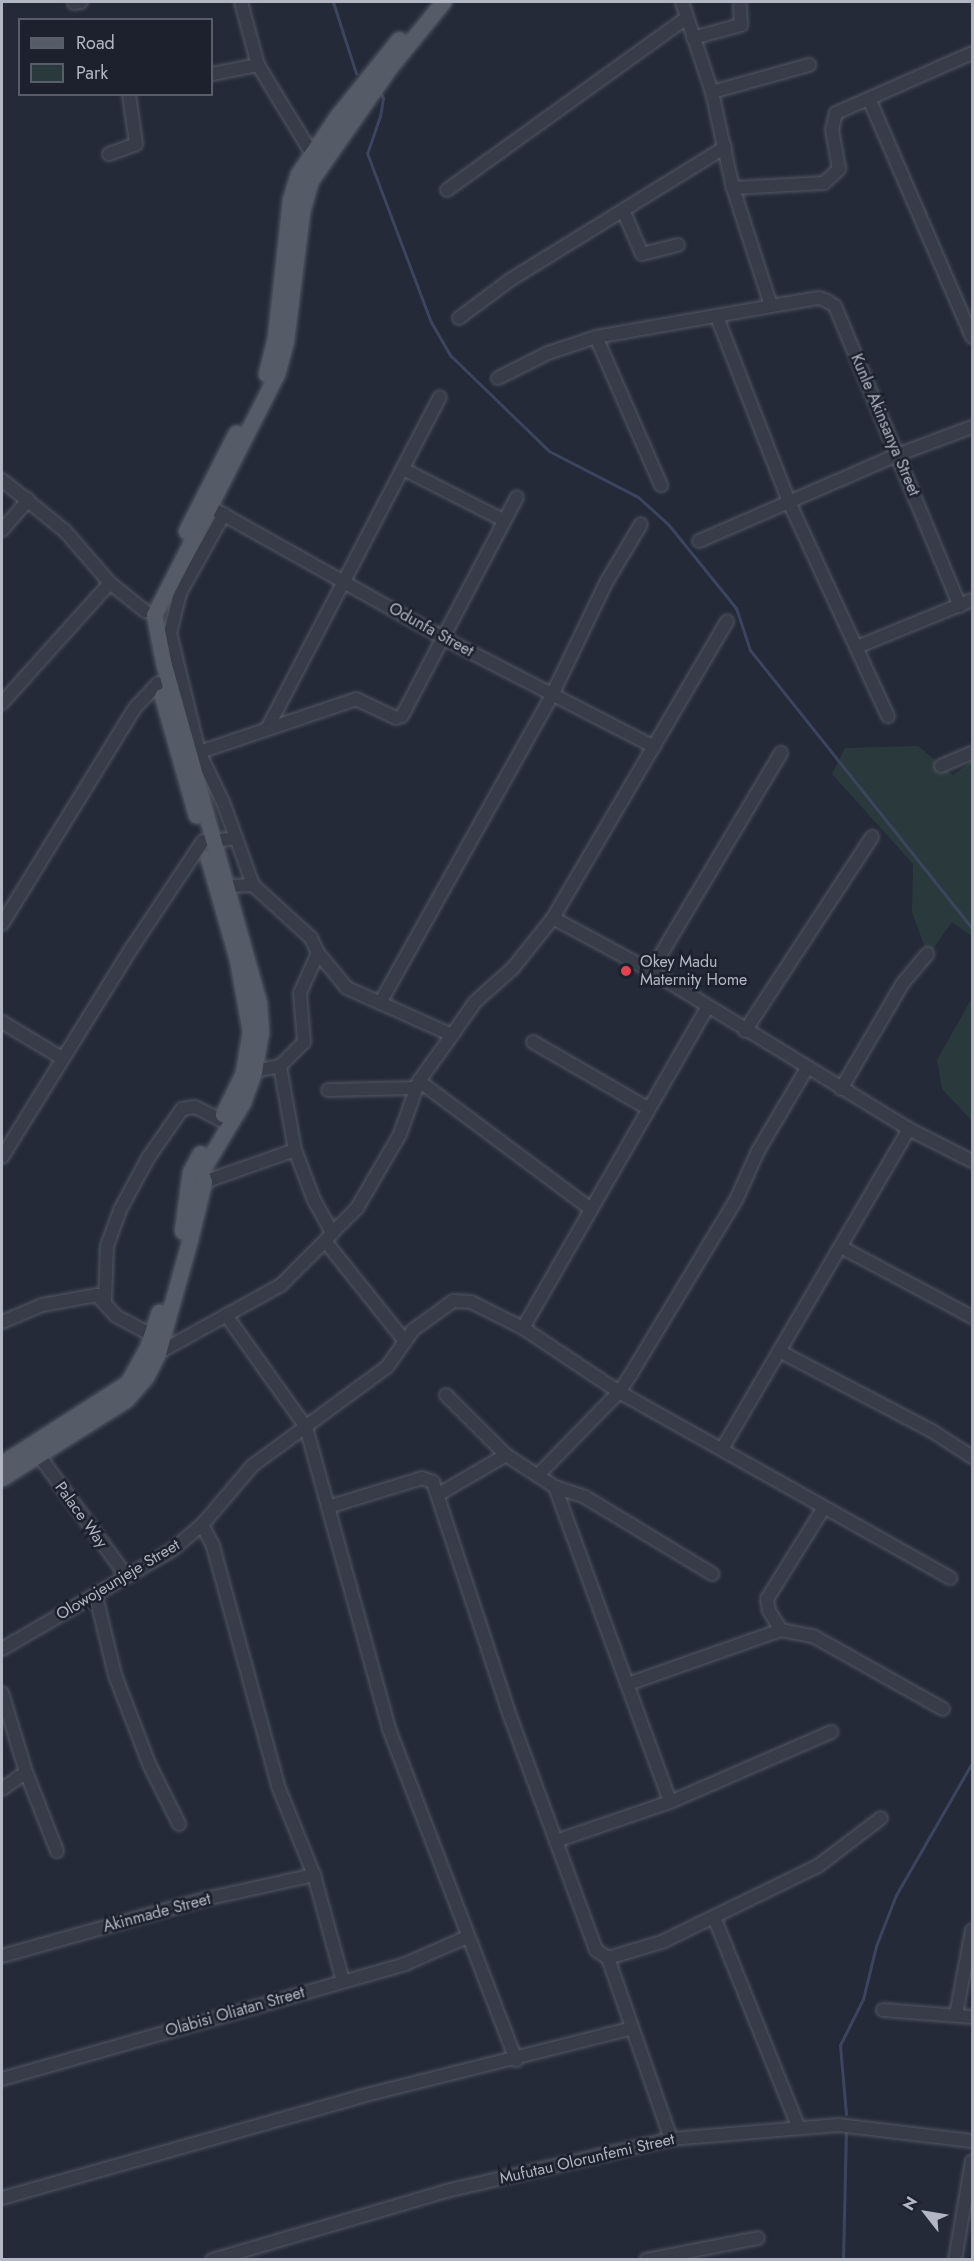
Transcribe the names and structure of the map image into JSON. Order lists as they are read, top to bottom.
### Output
{
  "streets": {
    "street": [
      "Kunle Akinsanya Street",
      "Odunfa Street",
      "Palace Way",
      "Olowojeunjeje Street",
      "Akinmade Street",
      "Olabisi Oliatan Street",
      "Mufutau Olorunfemi Street"
    ]
  },
  "crossings": [
    ["Palace Way", "Olowojeunjeje Street"]
  ],
  "places": ["Okey Madu Maternity Home"],
  "legend": ["Road", "Park"],
  "north": "top left"
}
